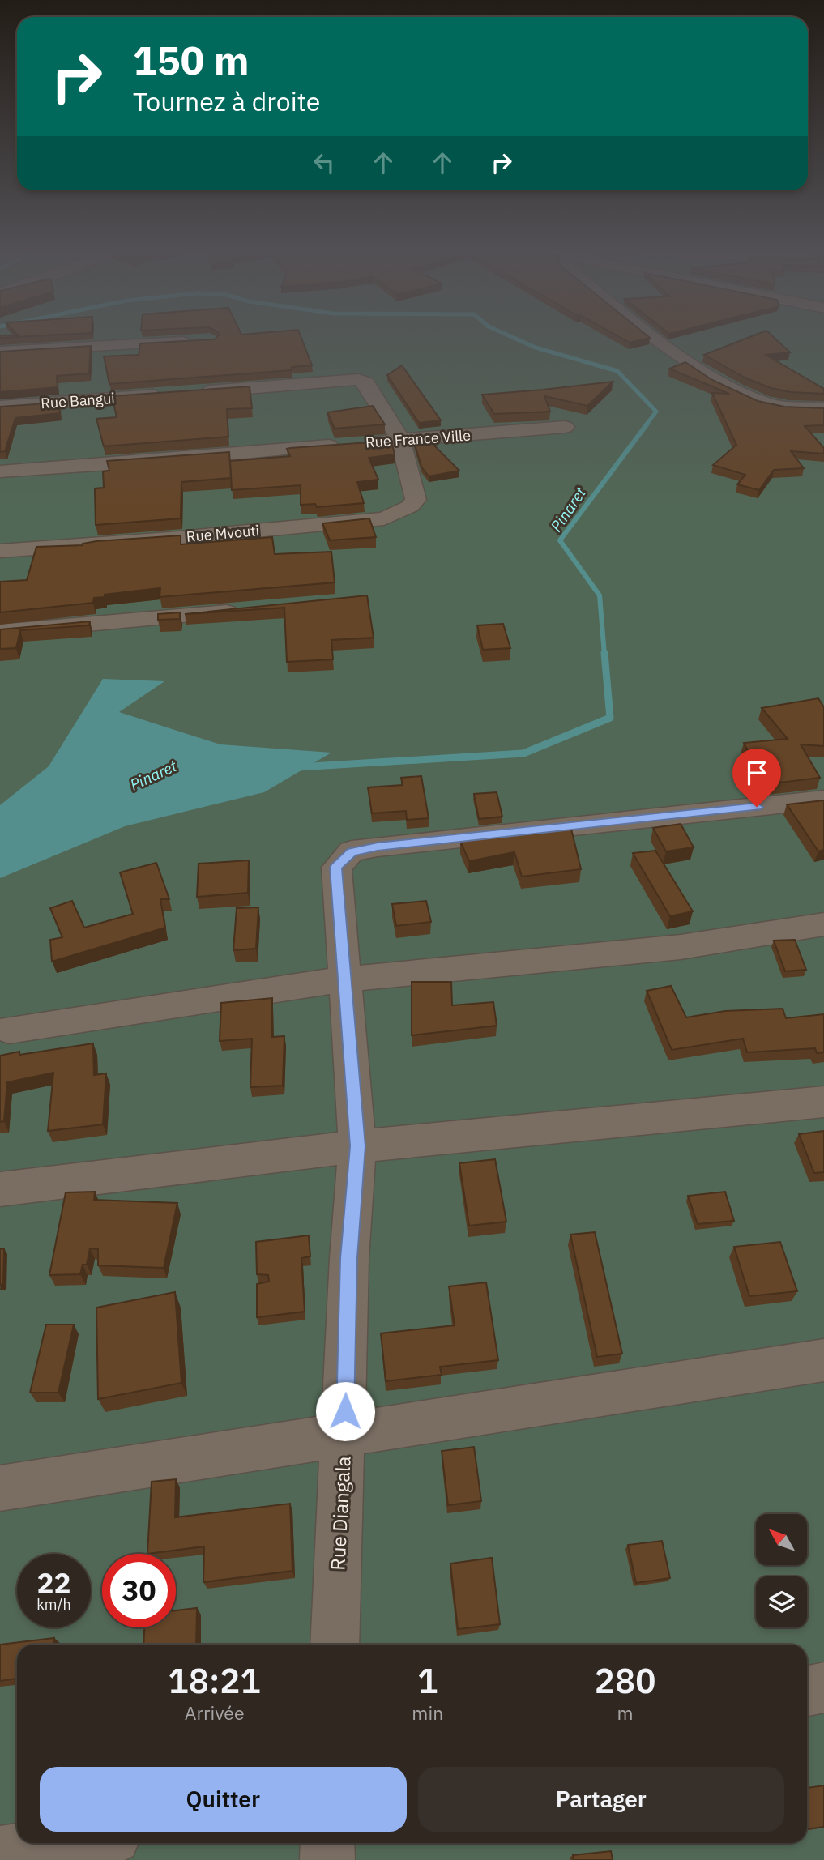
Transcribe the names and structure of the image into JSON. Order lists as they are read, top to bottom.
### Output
{
  "streets": {
    "street": [
      "Rue Bangui",
      "Rue France Ville",
      "Rue Mvouti",
      "Rue Diangala"
    ]
  },
  "crossings": [
    ["Rue France Ville", "Rue Mvouti"]
  ],
  "water": ["Pinaret"],
  "north": "top left",
  "page": {
    "turn": ["150 m", "Tournez à droite"],
    "speed": "22 km/h",
    "limit": "30",
    "eta": [
      "18:21",
      "Arrivée",
      "1",
      "min",
      "280",
      "m"
    ],
    "buttons": ["Quitter", "Partager"]
  }
}
